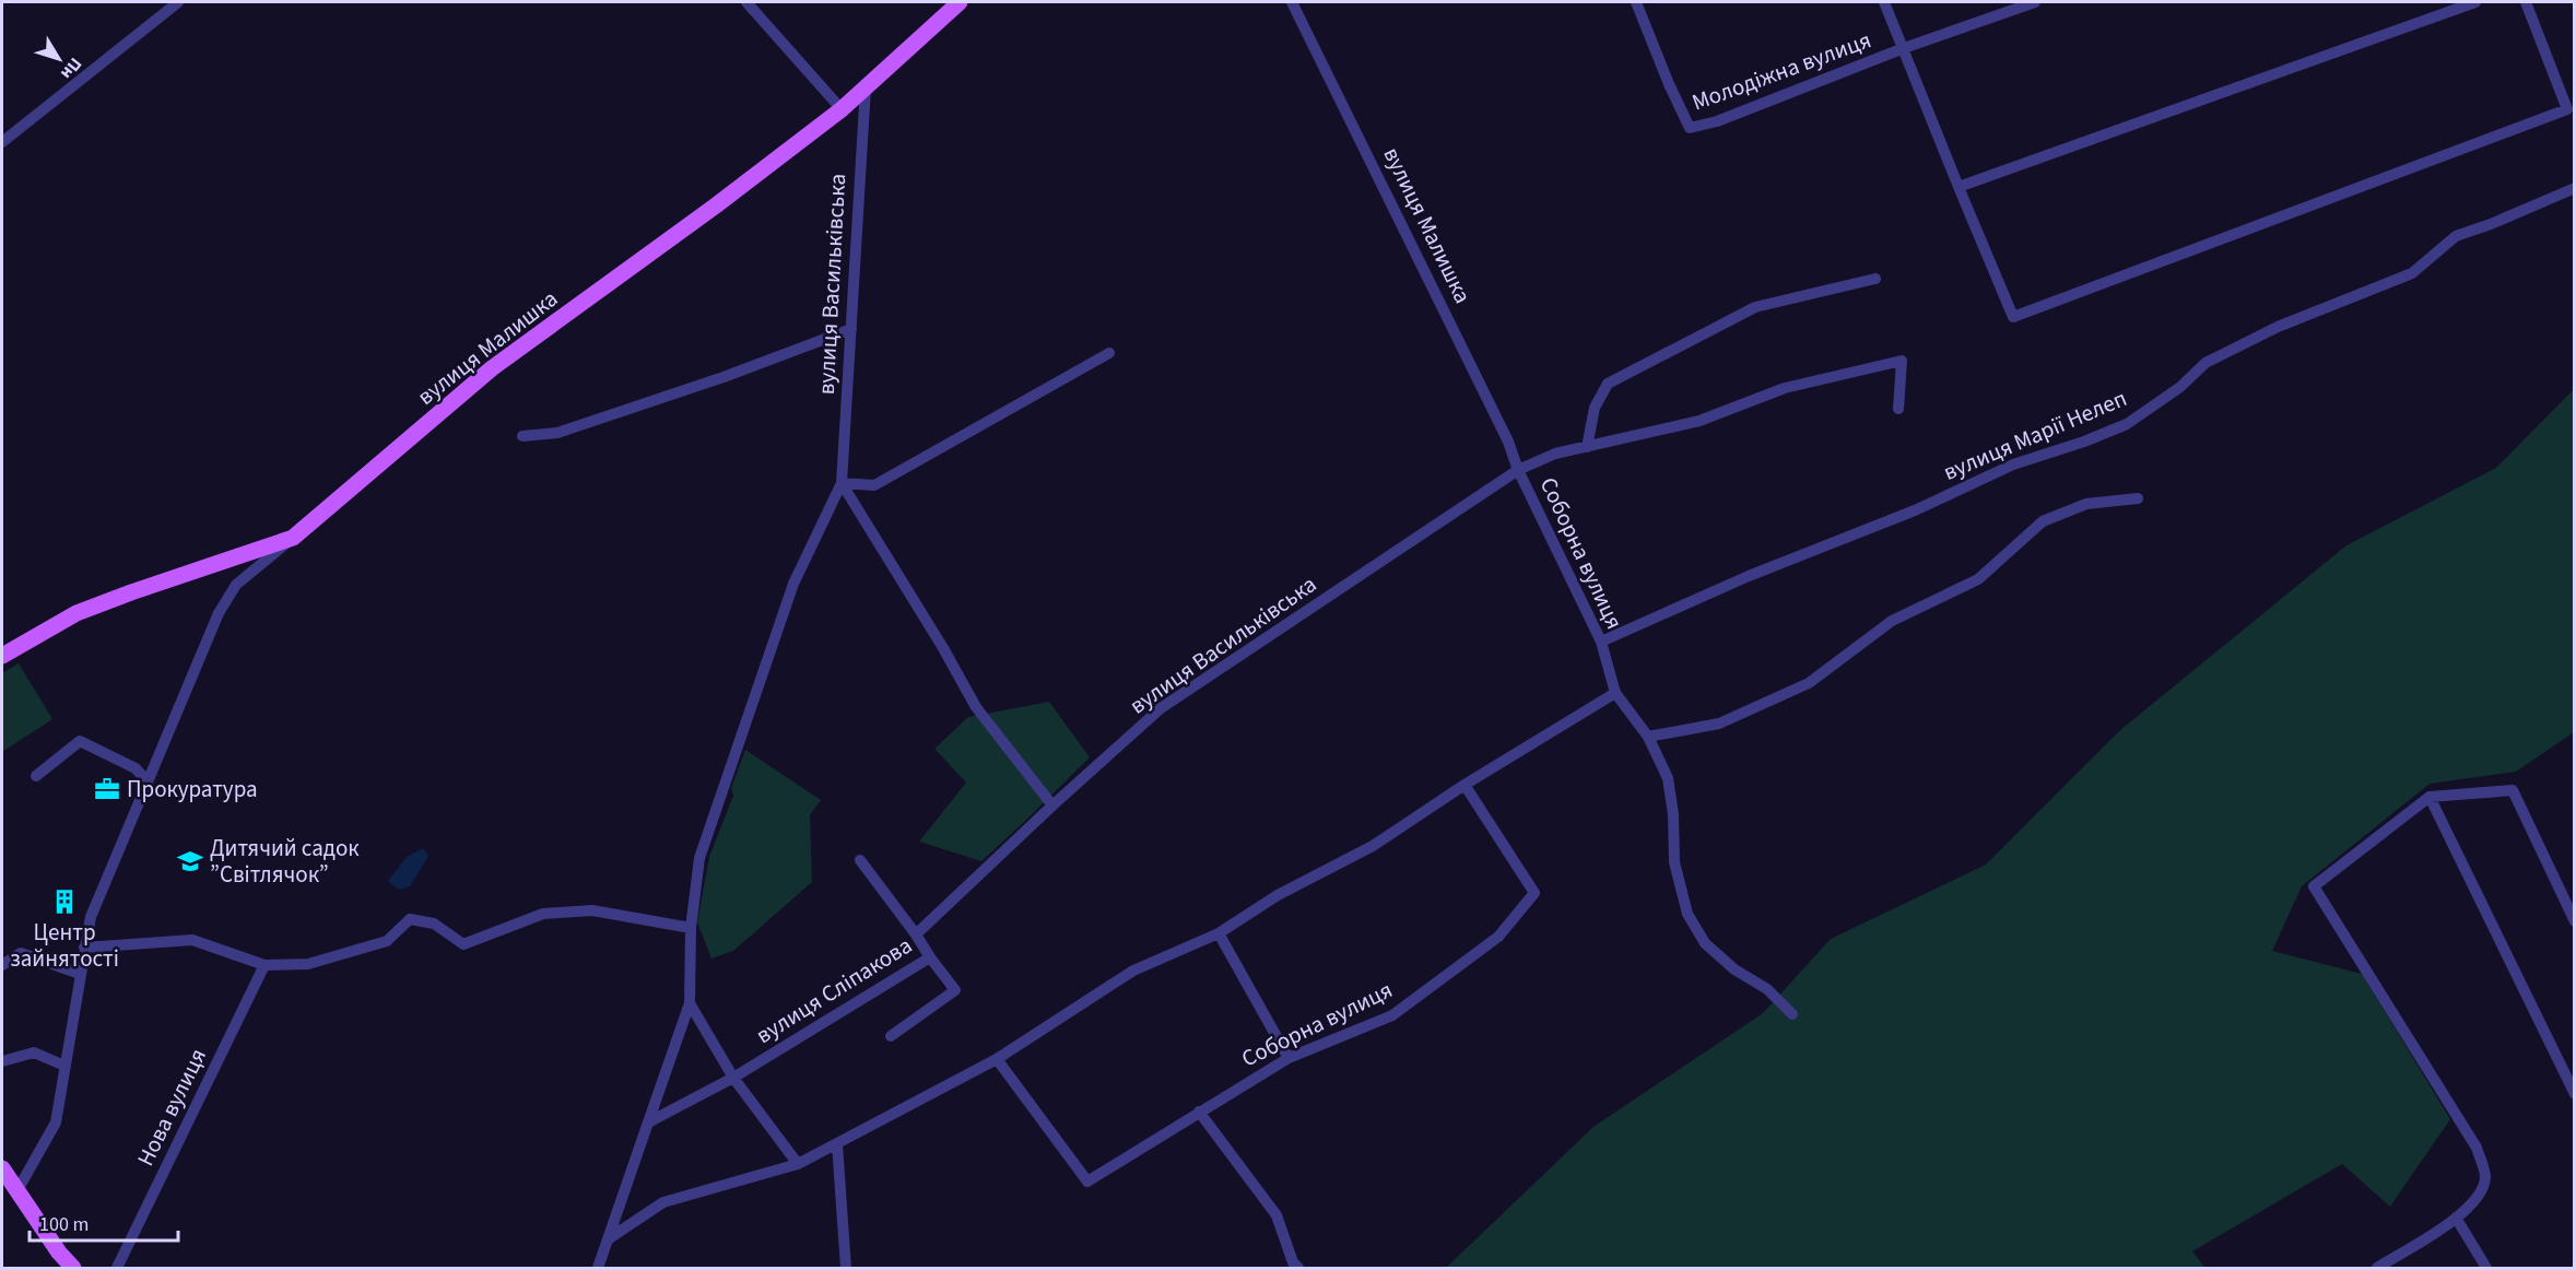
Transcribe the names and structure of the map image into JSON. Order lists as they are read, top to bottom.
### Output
{
  "streets": {
    "main road": ["вулиця Малишка"],
    "street": [
      "Молодіжна вулиця",
      "вулиця Васильківська",
      "вулиця Марії Нелеп",
      "Соборна вулиця",
      "вулиця Сліпакова",
      "Нова вулиця"
    ]
  },
  "crossings": [
    ["вулиця Малишка", "вулиця Васильківська"],
    ["вулиця Малишка", "Соборна вулиця"],
    ["вулиця Васильківська", "Соборна вулиця"],
    ["вулиця Васильківська", "вулиця Сліпакова"],
    ["вулиця Марії Нелеп", "Соборна вулиця"]
  ],
  "places": {
    "office": ["Прокуратура"],
    "school or university": ["Дитячий садок ”Світлячок”"],
    "building": ["Центр зайнятості"]
  },
  "scale_bar": "100 m",
  "north": "bottom right"
}
